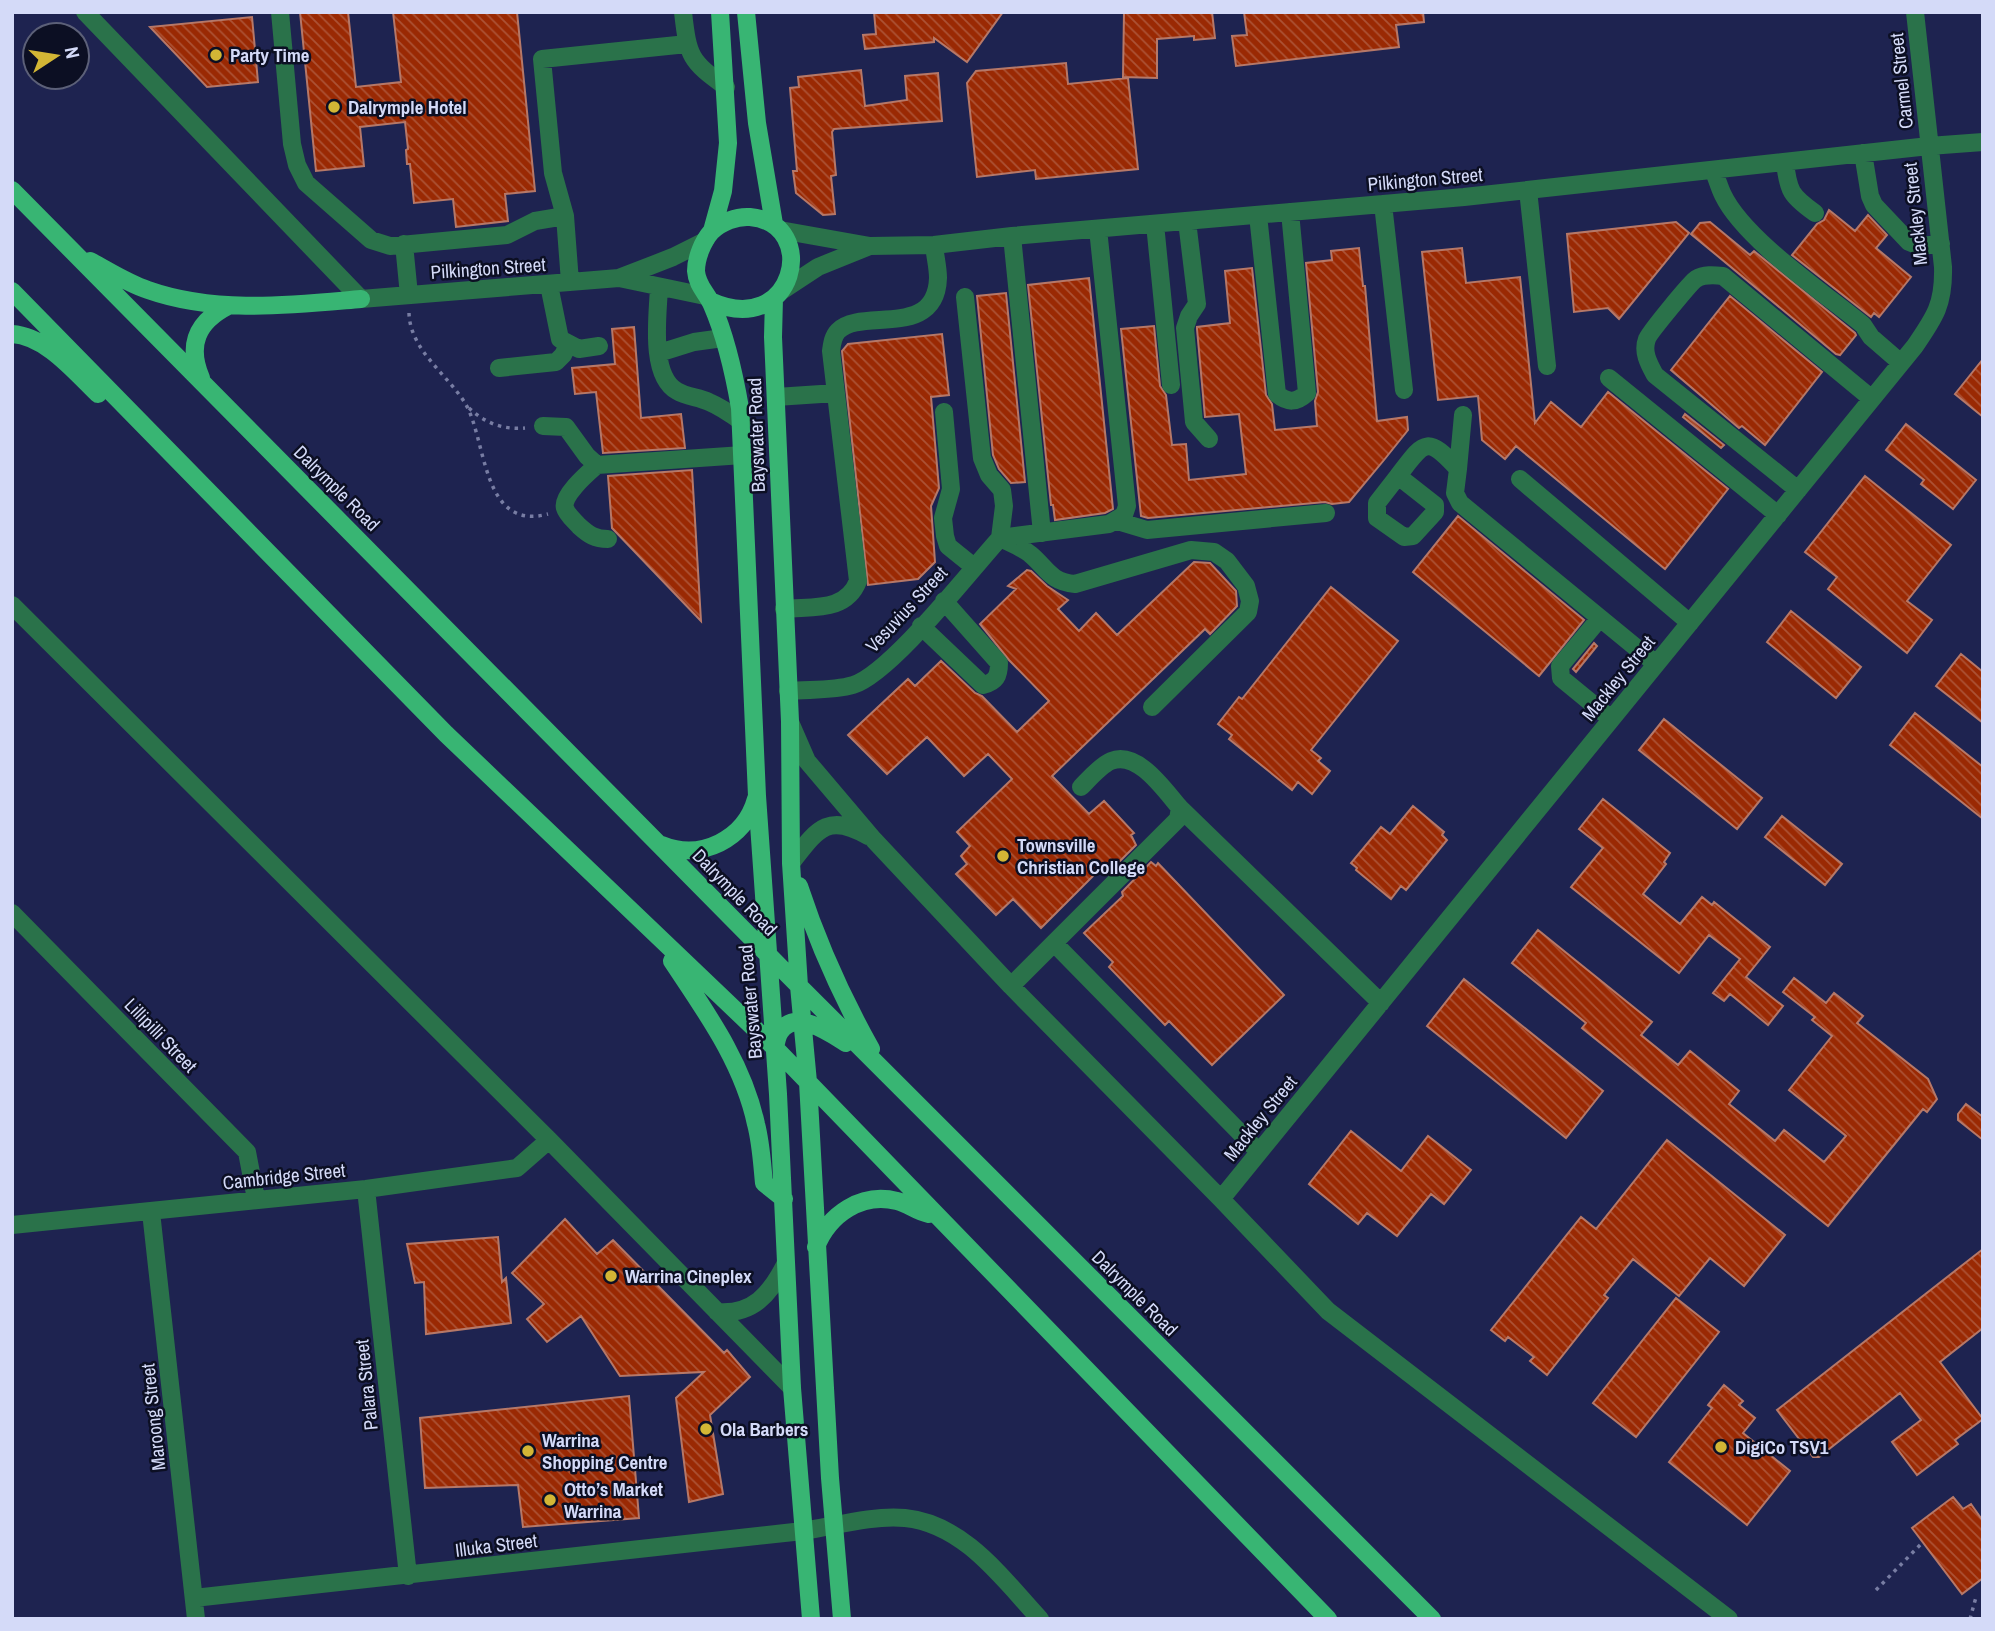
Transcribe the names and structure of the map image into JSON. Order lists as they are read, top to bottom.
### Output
{
  "streets": {
    "main road": ["Bayswater Road", "Dalrymple Road"],
    "street": [
      "Carmel Street",
      "Pilkington Street",
      "Mackley Street",
      "Vesuvius Street",
      "Lillipilli Street",
      "Cambridge Street",
      "Palara Street",
      "Maroong Street",
      "Illuka Street"
    ]
  },
  "crossings": [
    ["Carmel Street", "Pilkington Street"],
    ["Carmel Street", "Mackley Street"],
    ["Pilkington Street", "Mackley Street"],
    ["Pilkington Street", "Bayswater Road"],
    ["Bayswater Road", "Dalrymple Road"],
    ["Bayswater Road", "Vesuvius Street"],
    ["Bayswater Road", "Illuka Street"],
    ["Lillipilli Street", "Cambridge Street"],
    ["Cambridge Street", "Palara Street"],
    ["Cambridge Street", "Maroong Street"],
    ["Palara Street", "Illuka Street"],
    ["Maroong Street", "Illuka Street"]
  ],
  "places": [
    "Party Time",
    "Dalrymple Hotel",
    "Townsville Christian College",
    "Warrina Cineplex",
    "Ola Barbers",
    "DigiCo TSV1",
    "Warrina Shopping Centre",
    "Otto’s Market Warrina"
  ],
  "north": "right"
}
